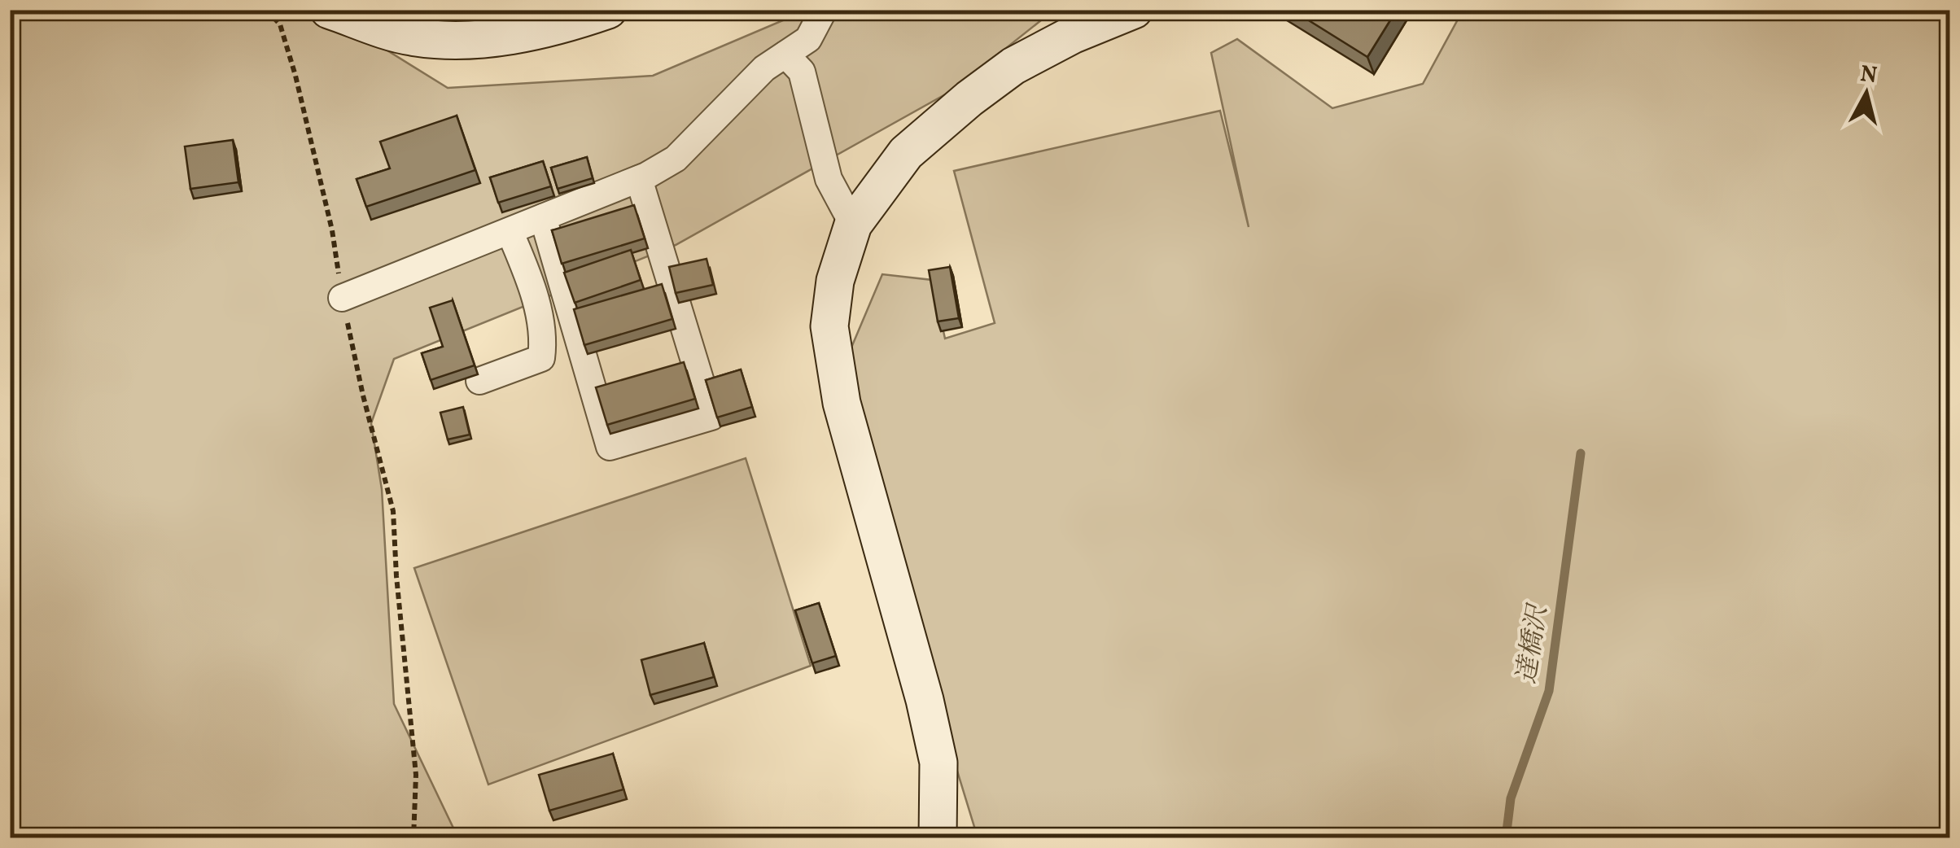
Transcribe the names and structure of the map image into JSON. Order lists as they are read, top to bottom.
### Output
{
  "water": ["達橋沢"],
  "north": "top"
}
